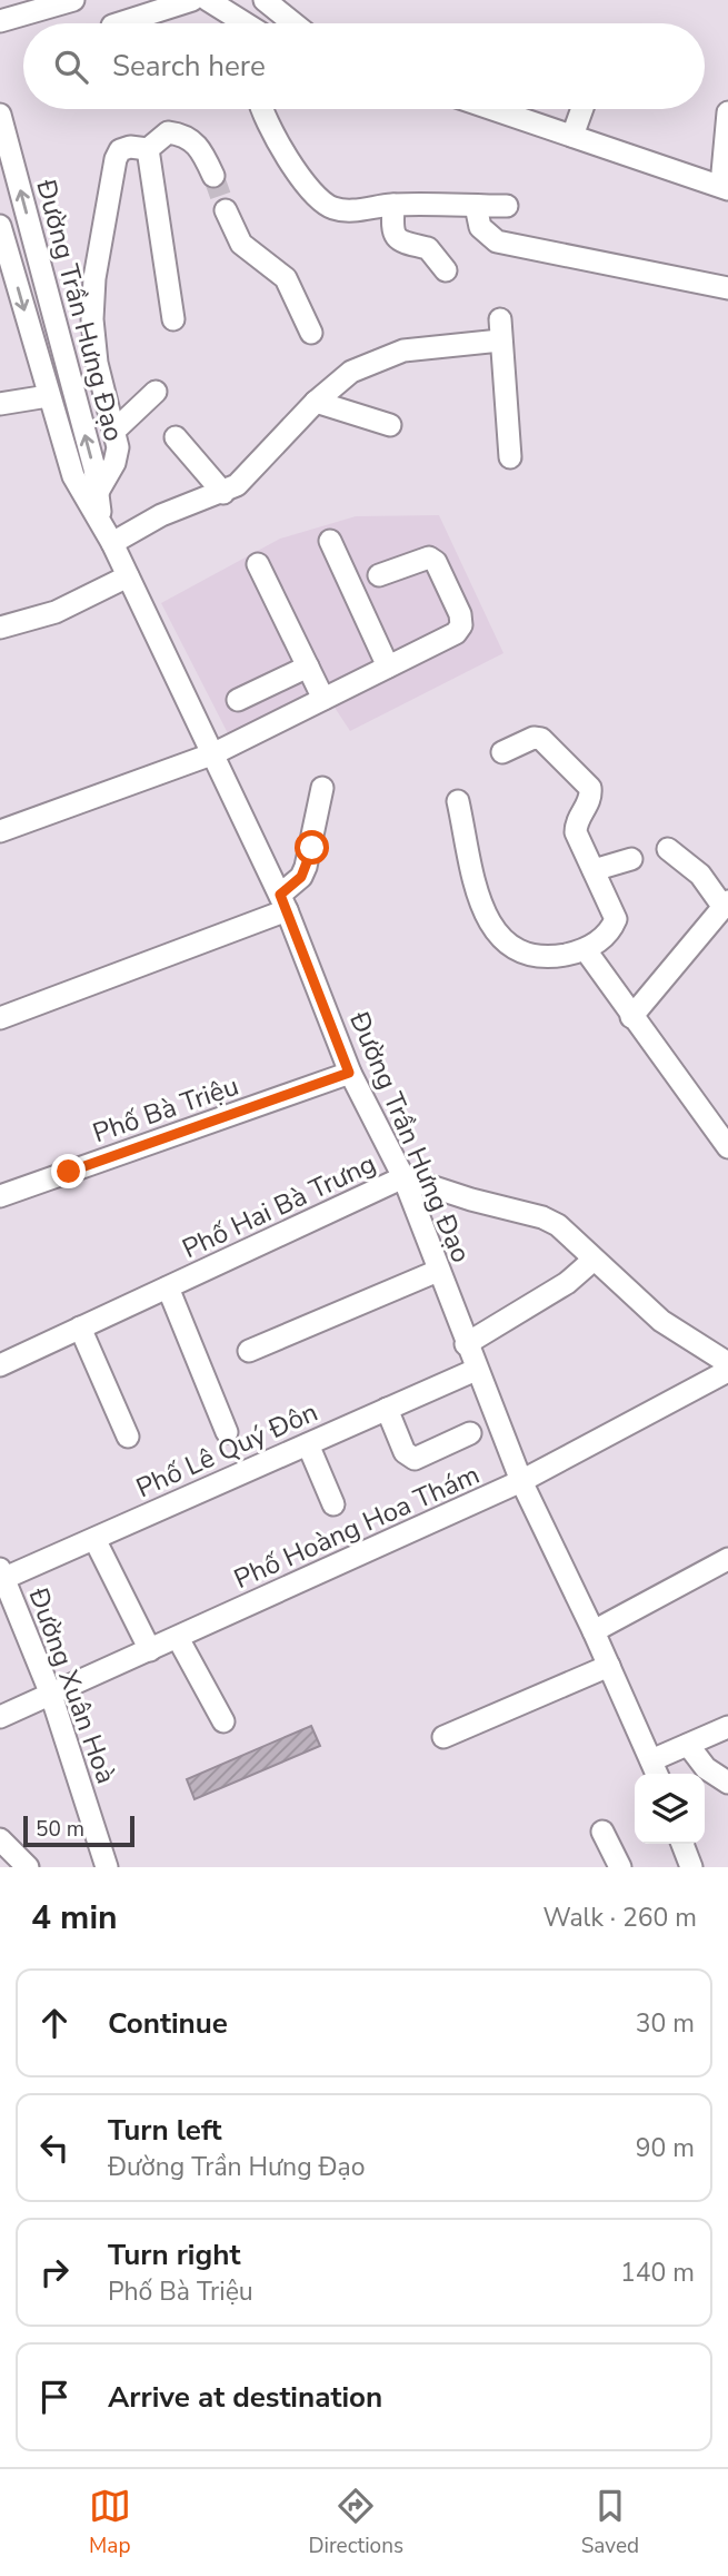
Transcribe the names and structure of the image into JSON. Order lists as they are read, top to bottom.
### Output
{
  "streets": {
    "street": [
      "Đường Trần Hưng Đạo",
      "Phố Bà Triệu",
      "Phố Hai Bà Trưng",
      "Phố Lê Quý Đôn",
      "Phố Hoàng Hoa Thám",
      "Đường Xuân Hoà"
    ]
  },
  "crossings": [
    ["Đường Trần Hưng Đạo", "Phố Bà Triệu"],
    ["Đường Trần Hưng Đạo", "Phố Hai Bà Trưng"],
    ["Đường Trần Hưng Đạo", "Phố Lê Quý Đôn"],
    ["Đường Trần Hưng Đạo", "Phố Hoàng Hoa Thám"],
    ["Phố Lê Quý Đôn", "Đường Xuân Hoà"],
    ["Phố Hoàng Hoa Thám", "Đường Xuân Hoà"]
  ],
  "scale_bar": "50 m",
  "page": {
    "search": "Search here",
    "scale": "50 m",
    "heading": ["4 min", "Walk · 260 m"],
    "list": [
      ["Continue", "30 m"],
      ["Turn left", "Đường Trần Hưng Đạo", "90 m"],
      ["Turn right", "Phố Bà Triệu", "140 m"],
      "Arrive at destination"
    ],
    "nav": ["Map", "Directions", "Saved"]
  }
}
